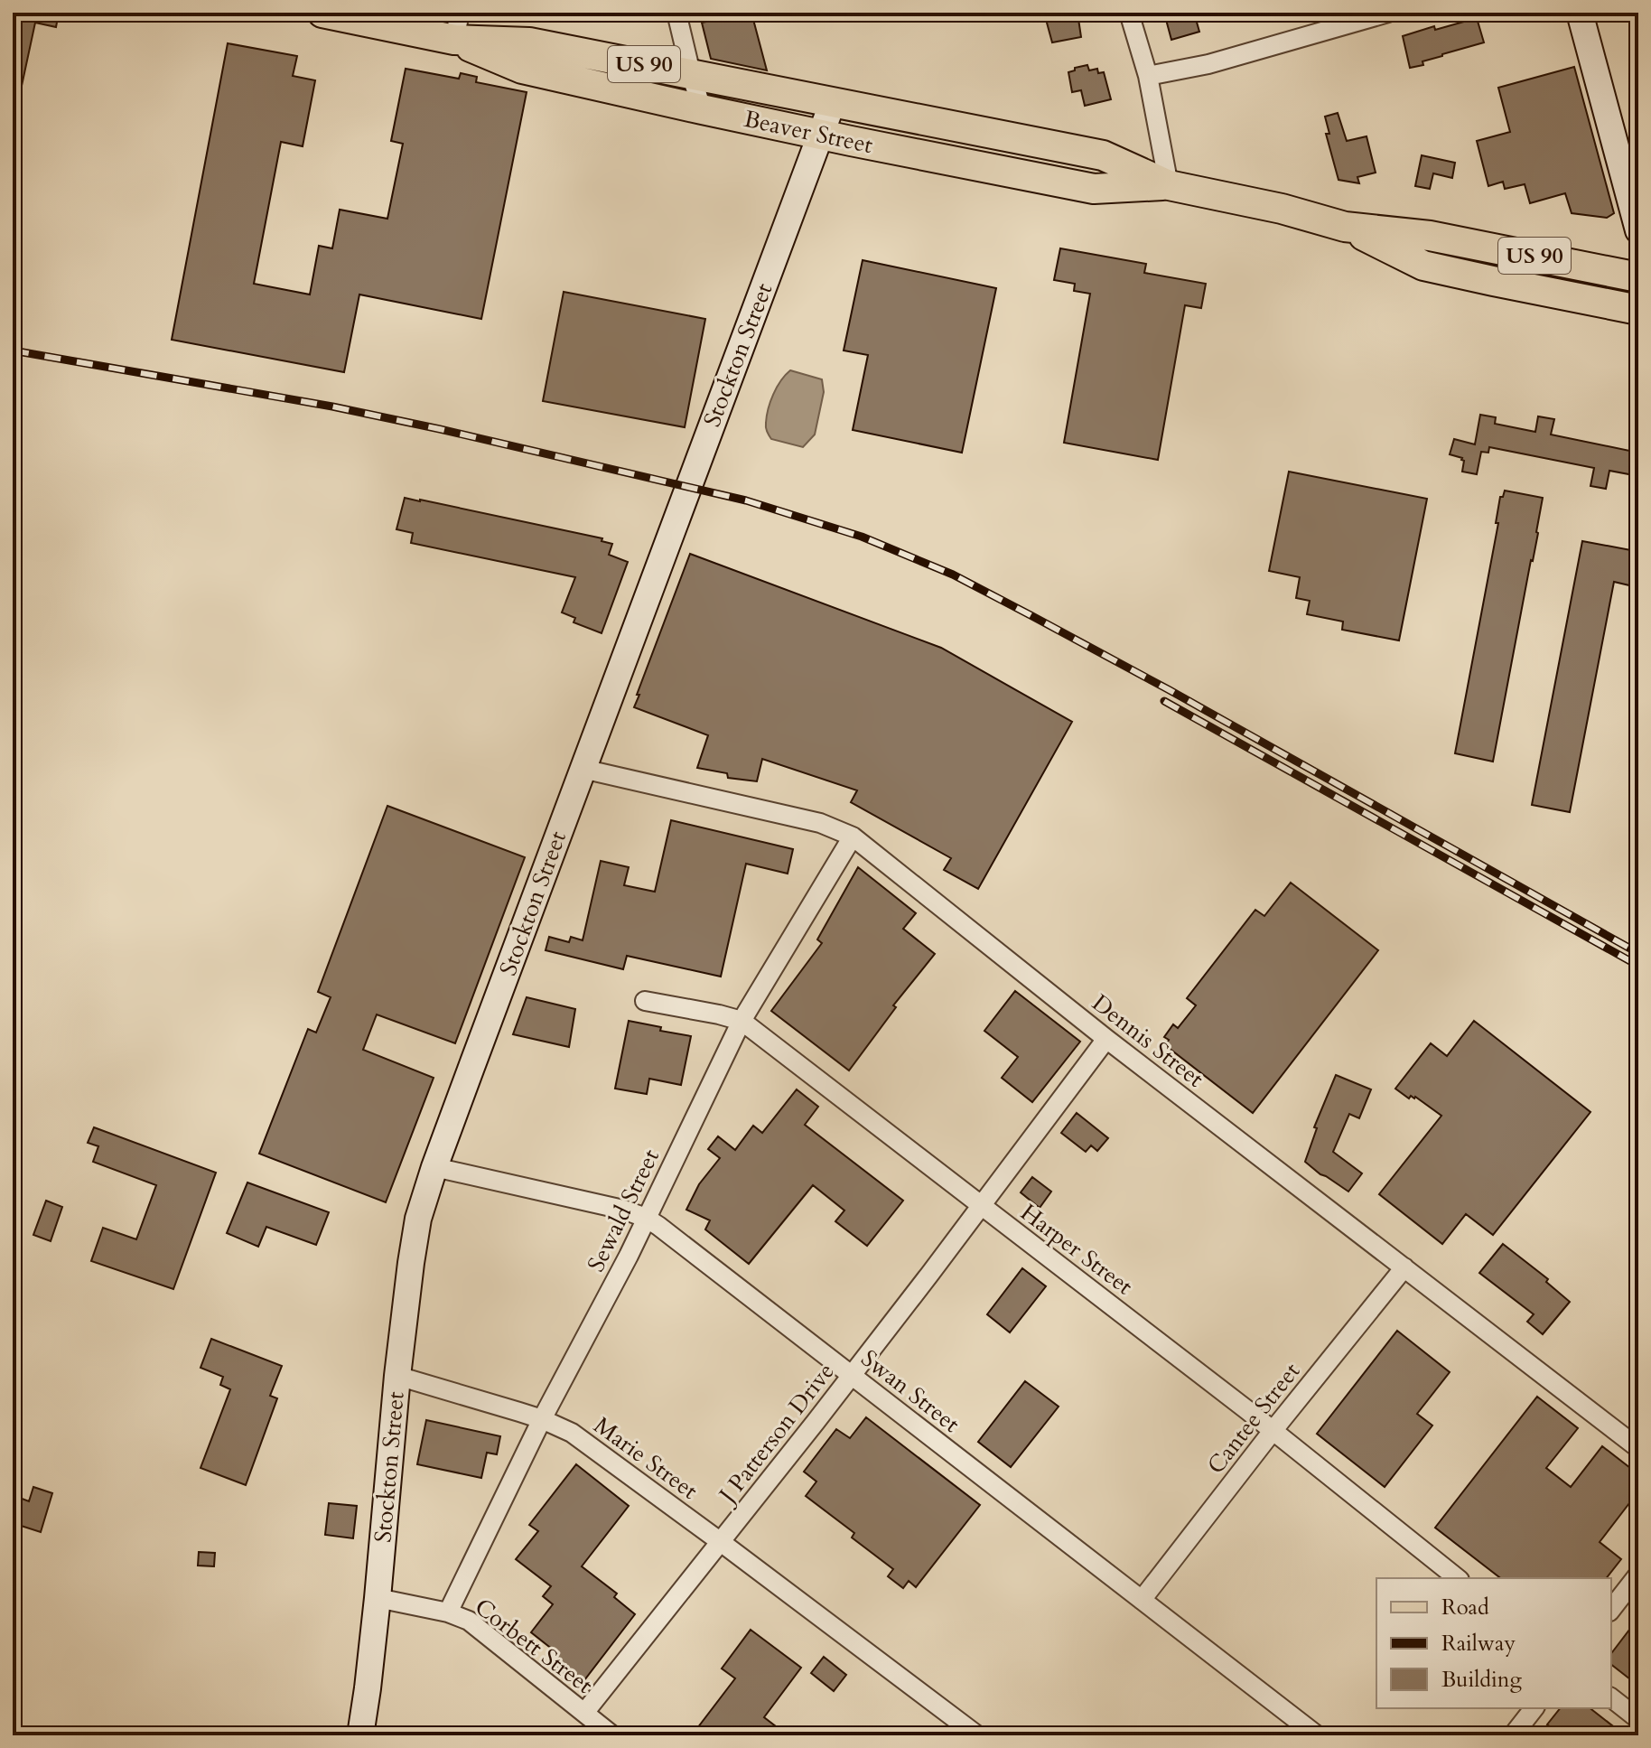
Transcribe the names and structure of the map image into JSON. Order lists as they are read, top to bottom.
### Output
{
  "streets": {
    "main road": ["US 90", "Beaver Street", "Stockton Street"],
    "street": [
      "Dennis Street",
      "Sewald Street",
      "Harper Street",
      "Swan Street",
      "Cantee Street",
      "J Patterson Drive",
      "Marie Street",
      "Corbett Street"
    ]
  },
  "crossings": [
    ["Beaver Street", "Stockton Street"],
    ["Stockton Street", "Dennis Street"],
    ["Stockton Street", "Swan Street"],
    ["Stockton Street", "Marie Street"],
    ["Stockton Street", "Corbett Street"],
    ["Dennis Street", "Sewald Street"],
    ["Dennis Street", "Cantee Street"],
    ["Dennis Street", "J Patterson Drive"],
    ["Sewald Street", "Harper Street"],
    ["Sewald Street", "Swan Street"],
    ["Sewald Street", "Marie Street"],
    ["Sewald Street", "Corbett Street"],
    ["Harper Street", "Cantee Street"],
    ["Harper Street", "J Patterson Drive"],
    ["Swan Street", "Cantee Street"],
    ["Swan Street", "J Patterson Drive"],
    ["J Patterson Drive", "Marie Street"],
    ["J Patterson Drive", "Corbett Street"]
  ],
  "legend": ["Road", "Railway", "Building"]
}
